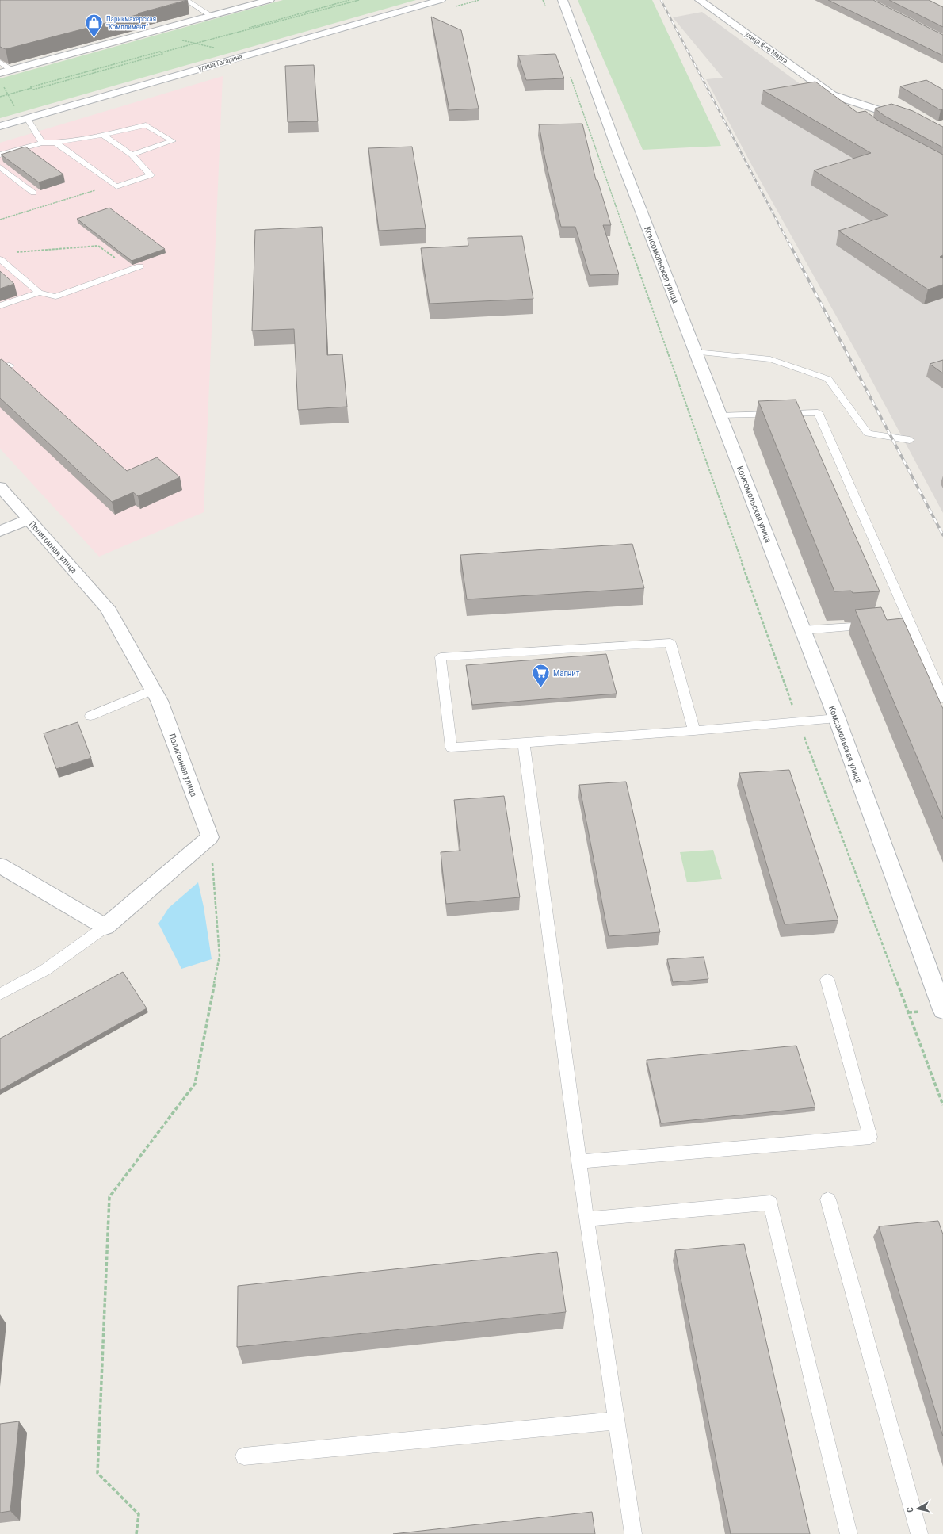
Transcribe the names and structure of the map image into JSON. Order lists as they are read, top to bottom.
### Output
{
  "streets": {
    "street": [
      "улица 8-го Марта",
      "улица Гагарина",
      "Комсомольская улица",
      "Полигонная улица"
    ]
  },
  "places": {
    "shop": ["Парикмахерская \"Комплимент\""],
    "supermarket": ["Магнит"]
  },
  "north": "left"
}
